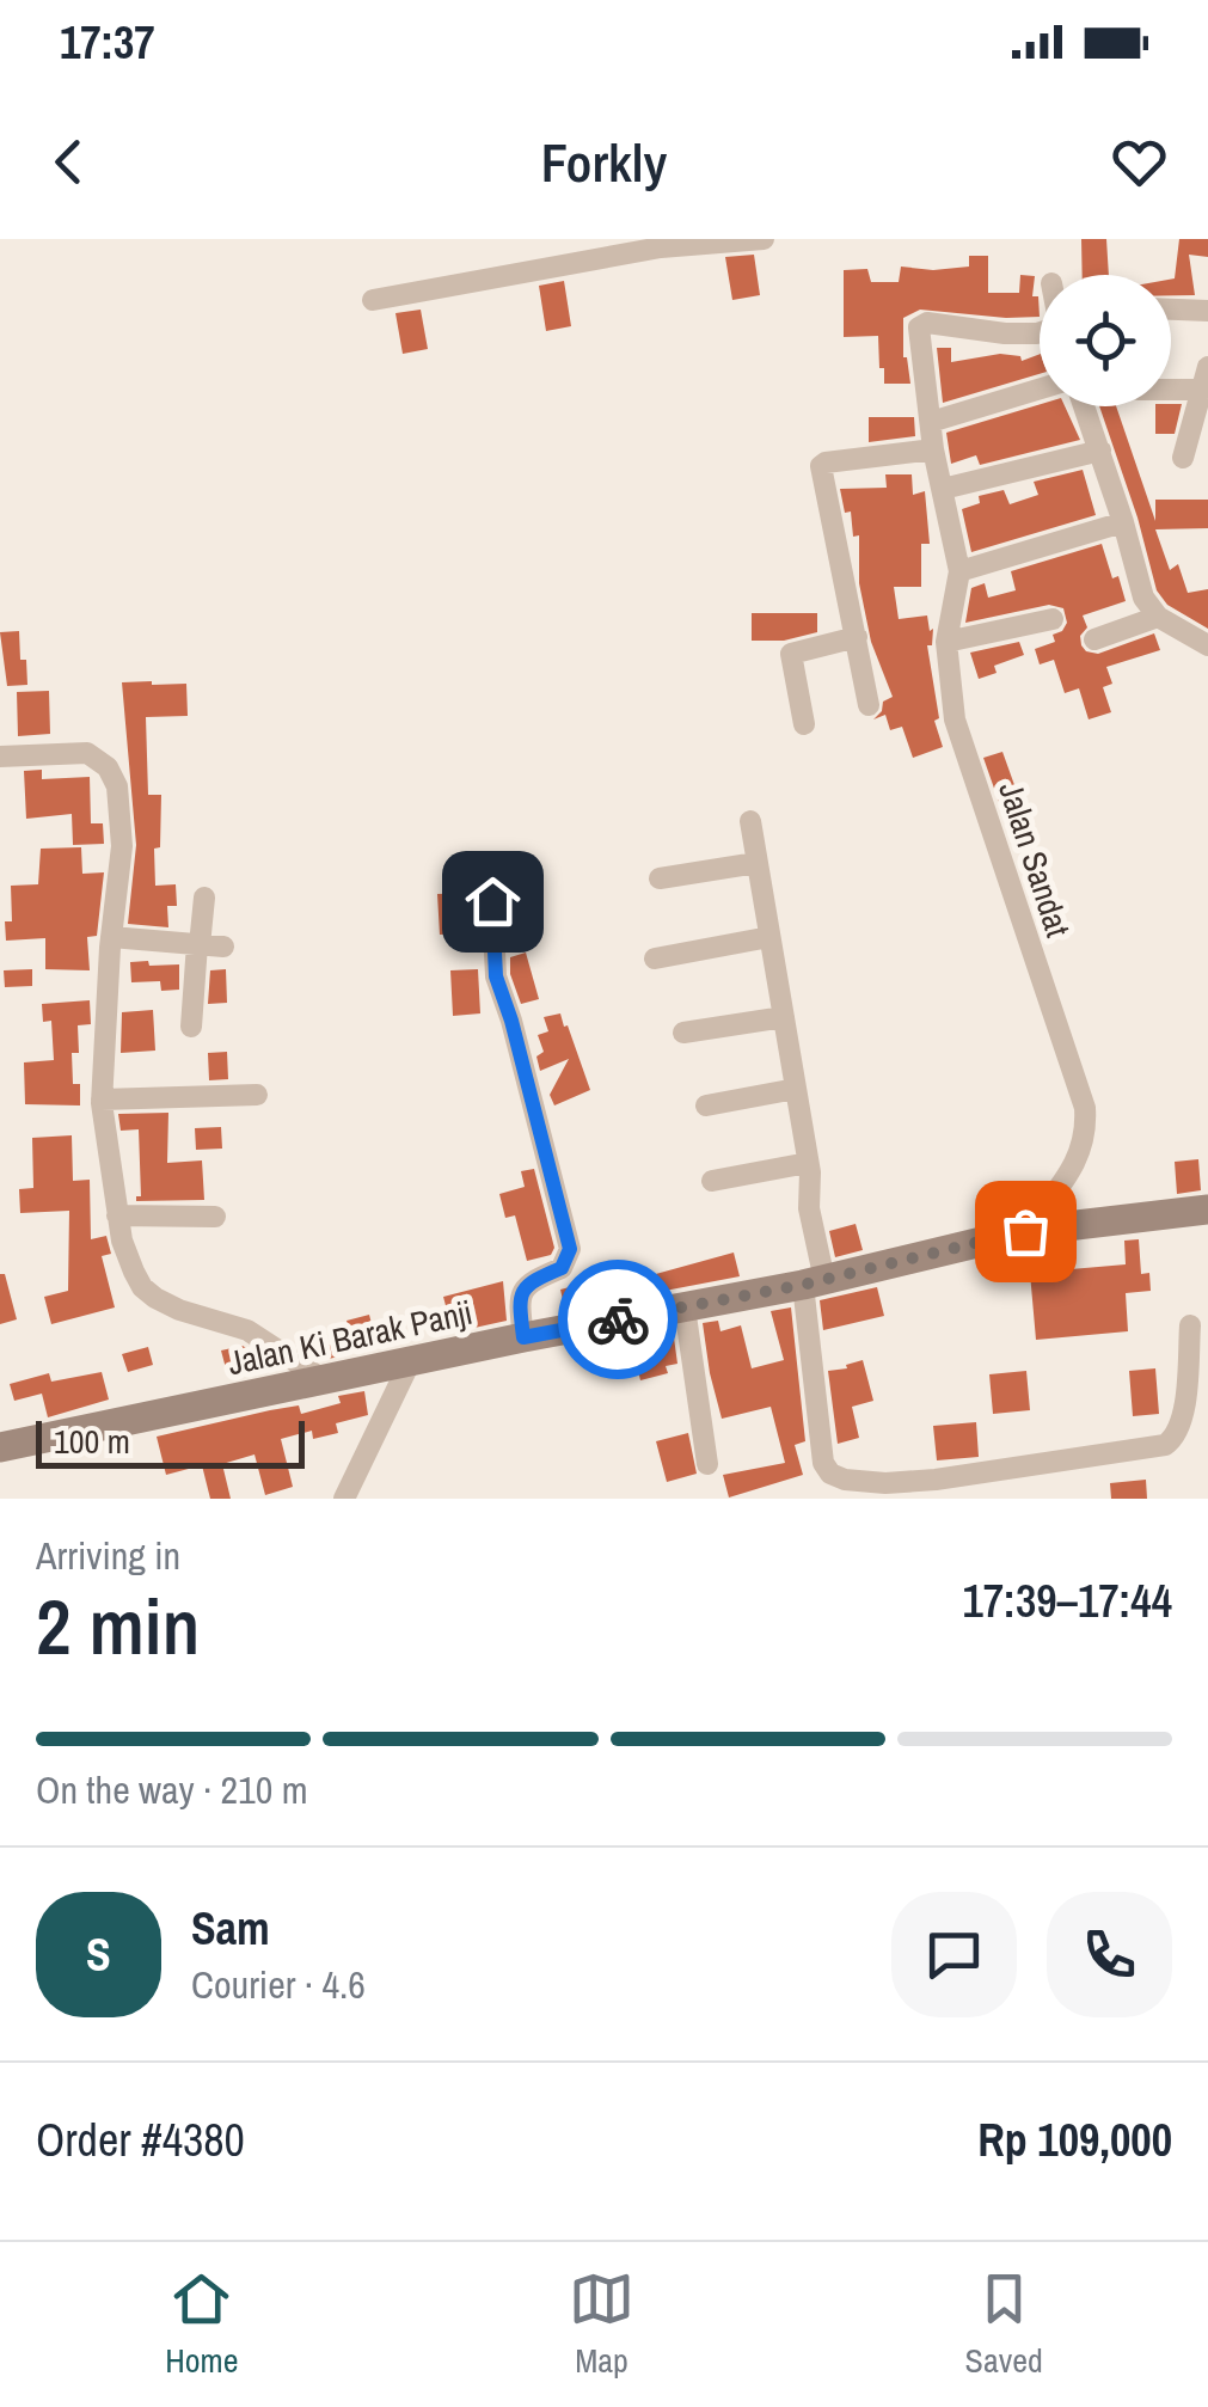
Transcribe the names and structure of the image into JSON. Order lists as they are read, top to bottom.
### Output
{
  "streets": {
    "street": ["Jalan Sandat", "Jalan Ki Barak Panji"]
  },
  "crossings": [
    ["Jalan Sandat", "Jalan Ki Barak Panji"]
  ],
  "scale_bar": "100 m",
  "page": {
    "status": "17:37",
    "header": "Forkly",
    "scale": "100 m",
    "heading": ["2 min", "Arriving in", "17:39–17:44"],
    "panel": [
      "Sam",
      "Courier · 4.6",
      "Order #4380",
      "Rp 109,000"
    ],
    "bar": "On the way · 210 m",
    "round": "S",
    "tabs": ["Home", "Map", "Saved"]
  }
}
